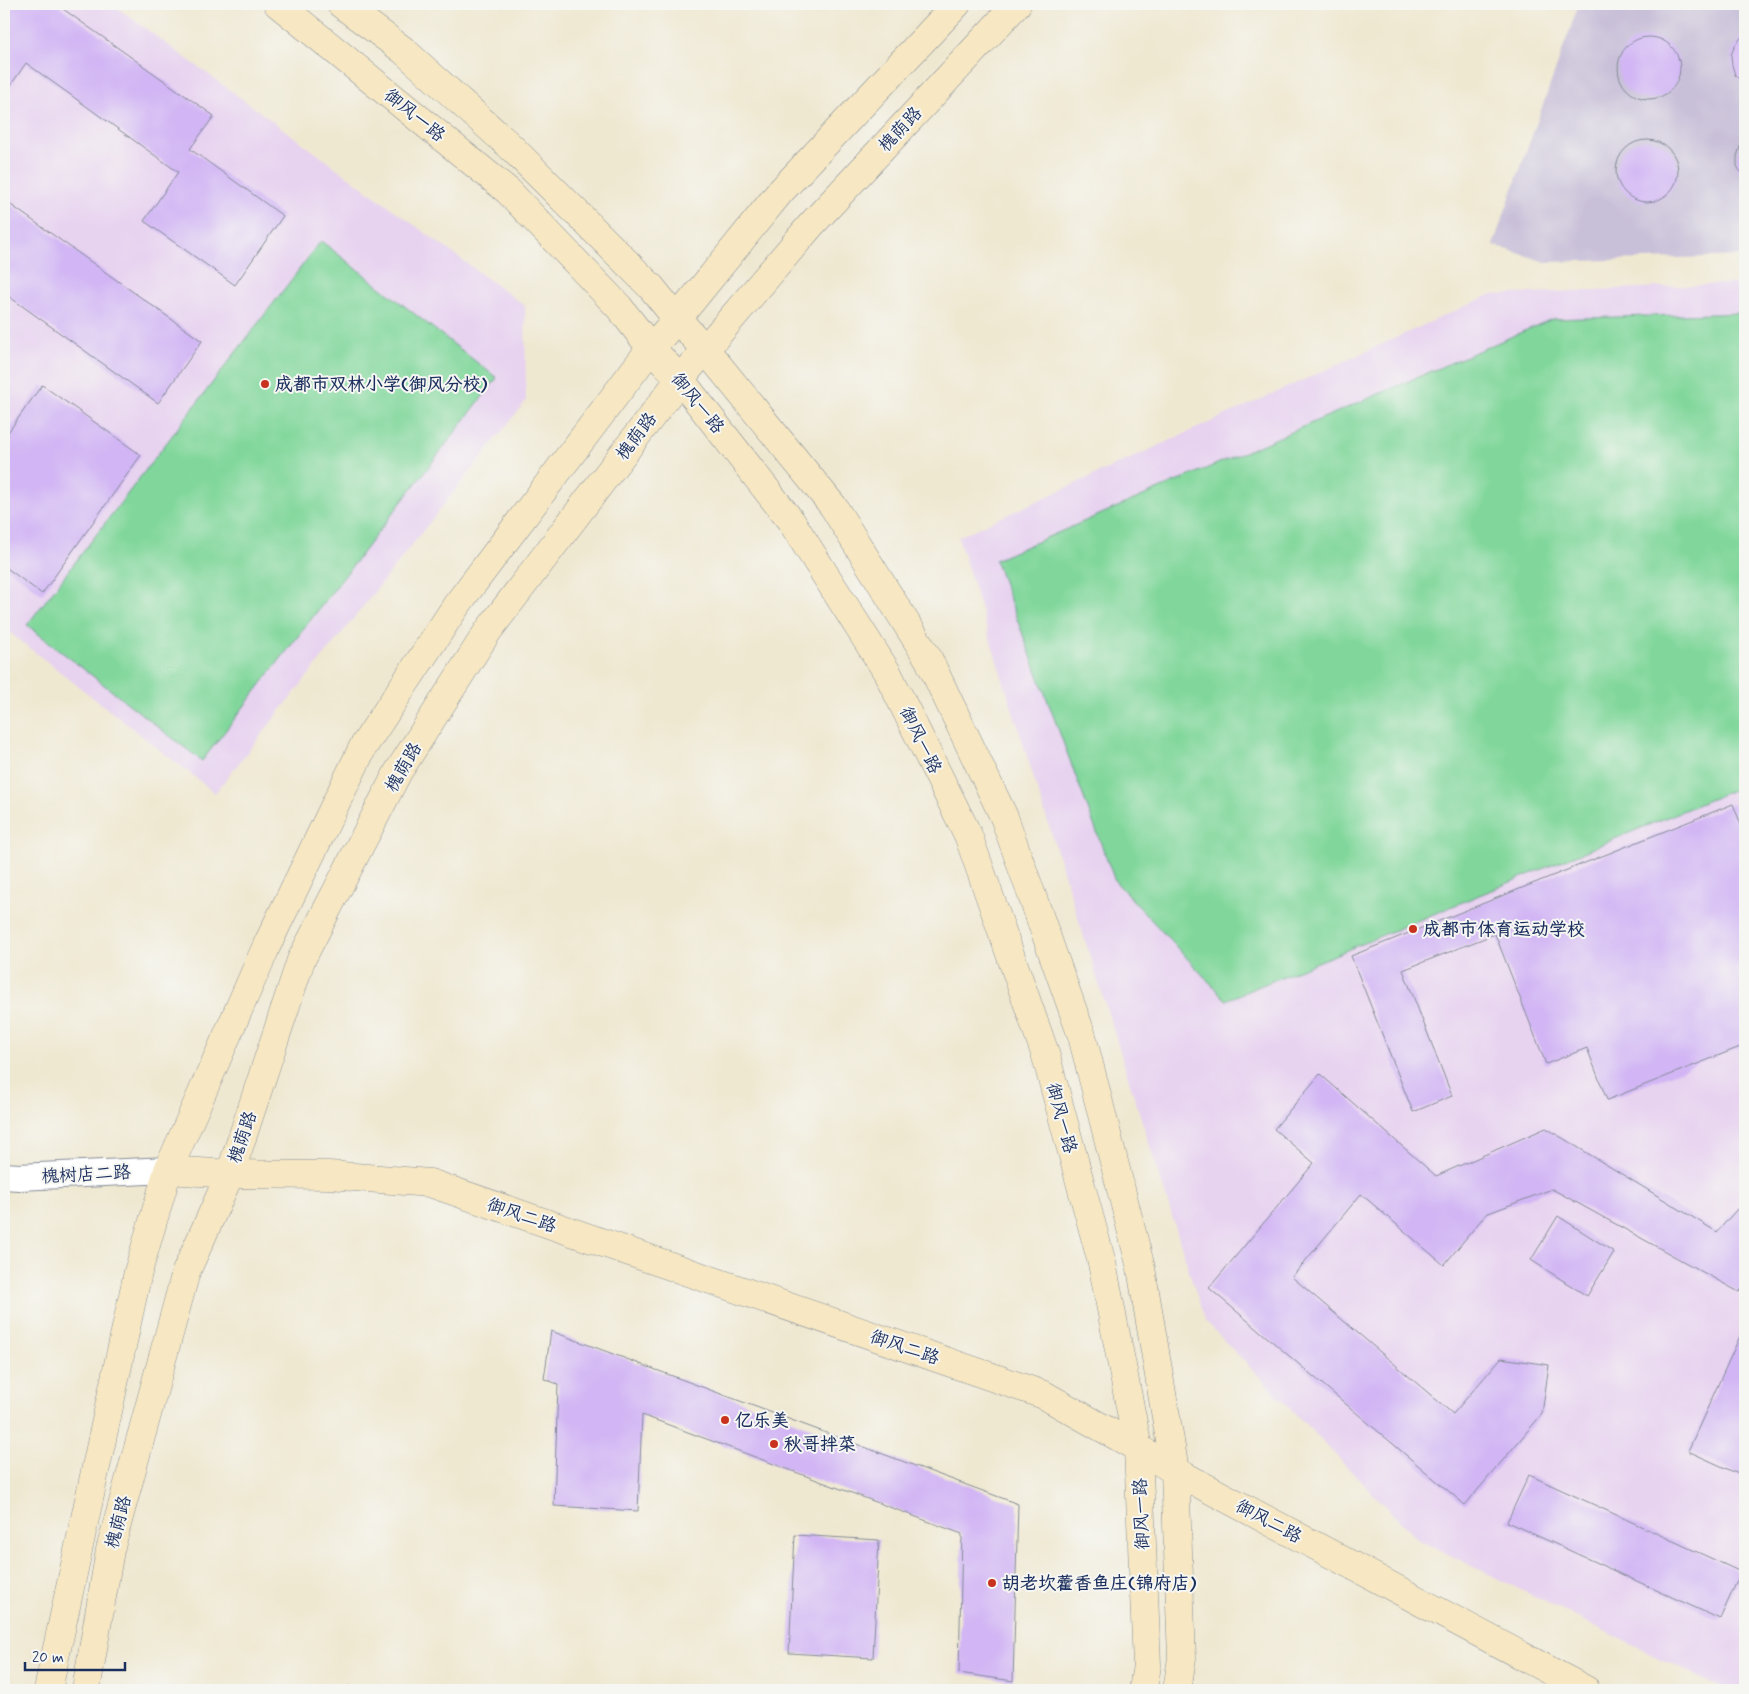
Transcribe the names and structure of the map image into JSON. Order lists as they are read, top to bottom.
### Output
{
  "streets": {
    "main road": ["御风一路", "槐荫路", "御风二路"],
    "street": ["槐树店二路"]
  },
  "crossings": [
    ["御风一路", "槐荫路"],
    ["御风一路", "御风二路"],
    ["槐荫路", "槐树店二路"],
    ["槐荫路", "御风二路"],
    ["槐树店二路", "御风二路"]
  ],
  "places": [
    "成都市双林小学(御风分校)",
    "成都市体育运动学校",
    "亿乐美",
    "秋哥拌菜",
    "胡老坎藿香鱼庄(锦府店)"
  ],
  "scale_bar": "20 m"
}
